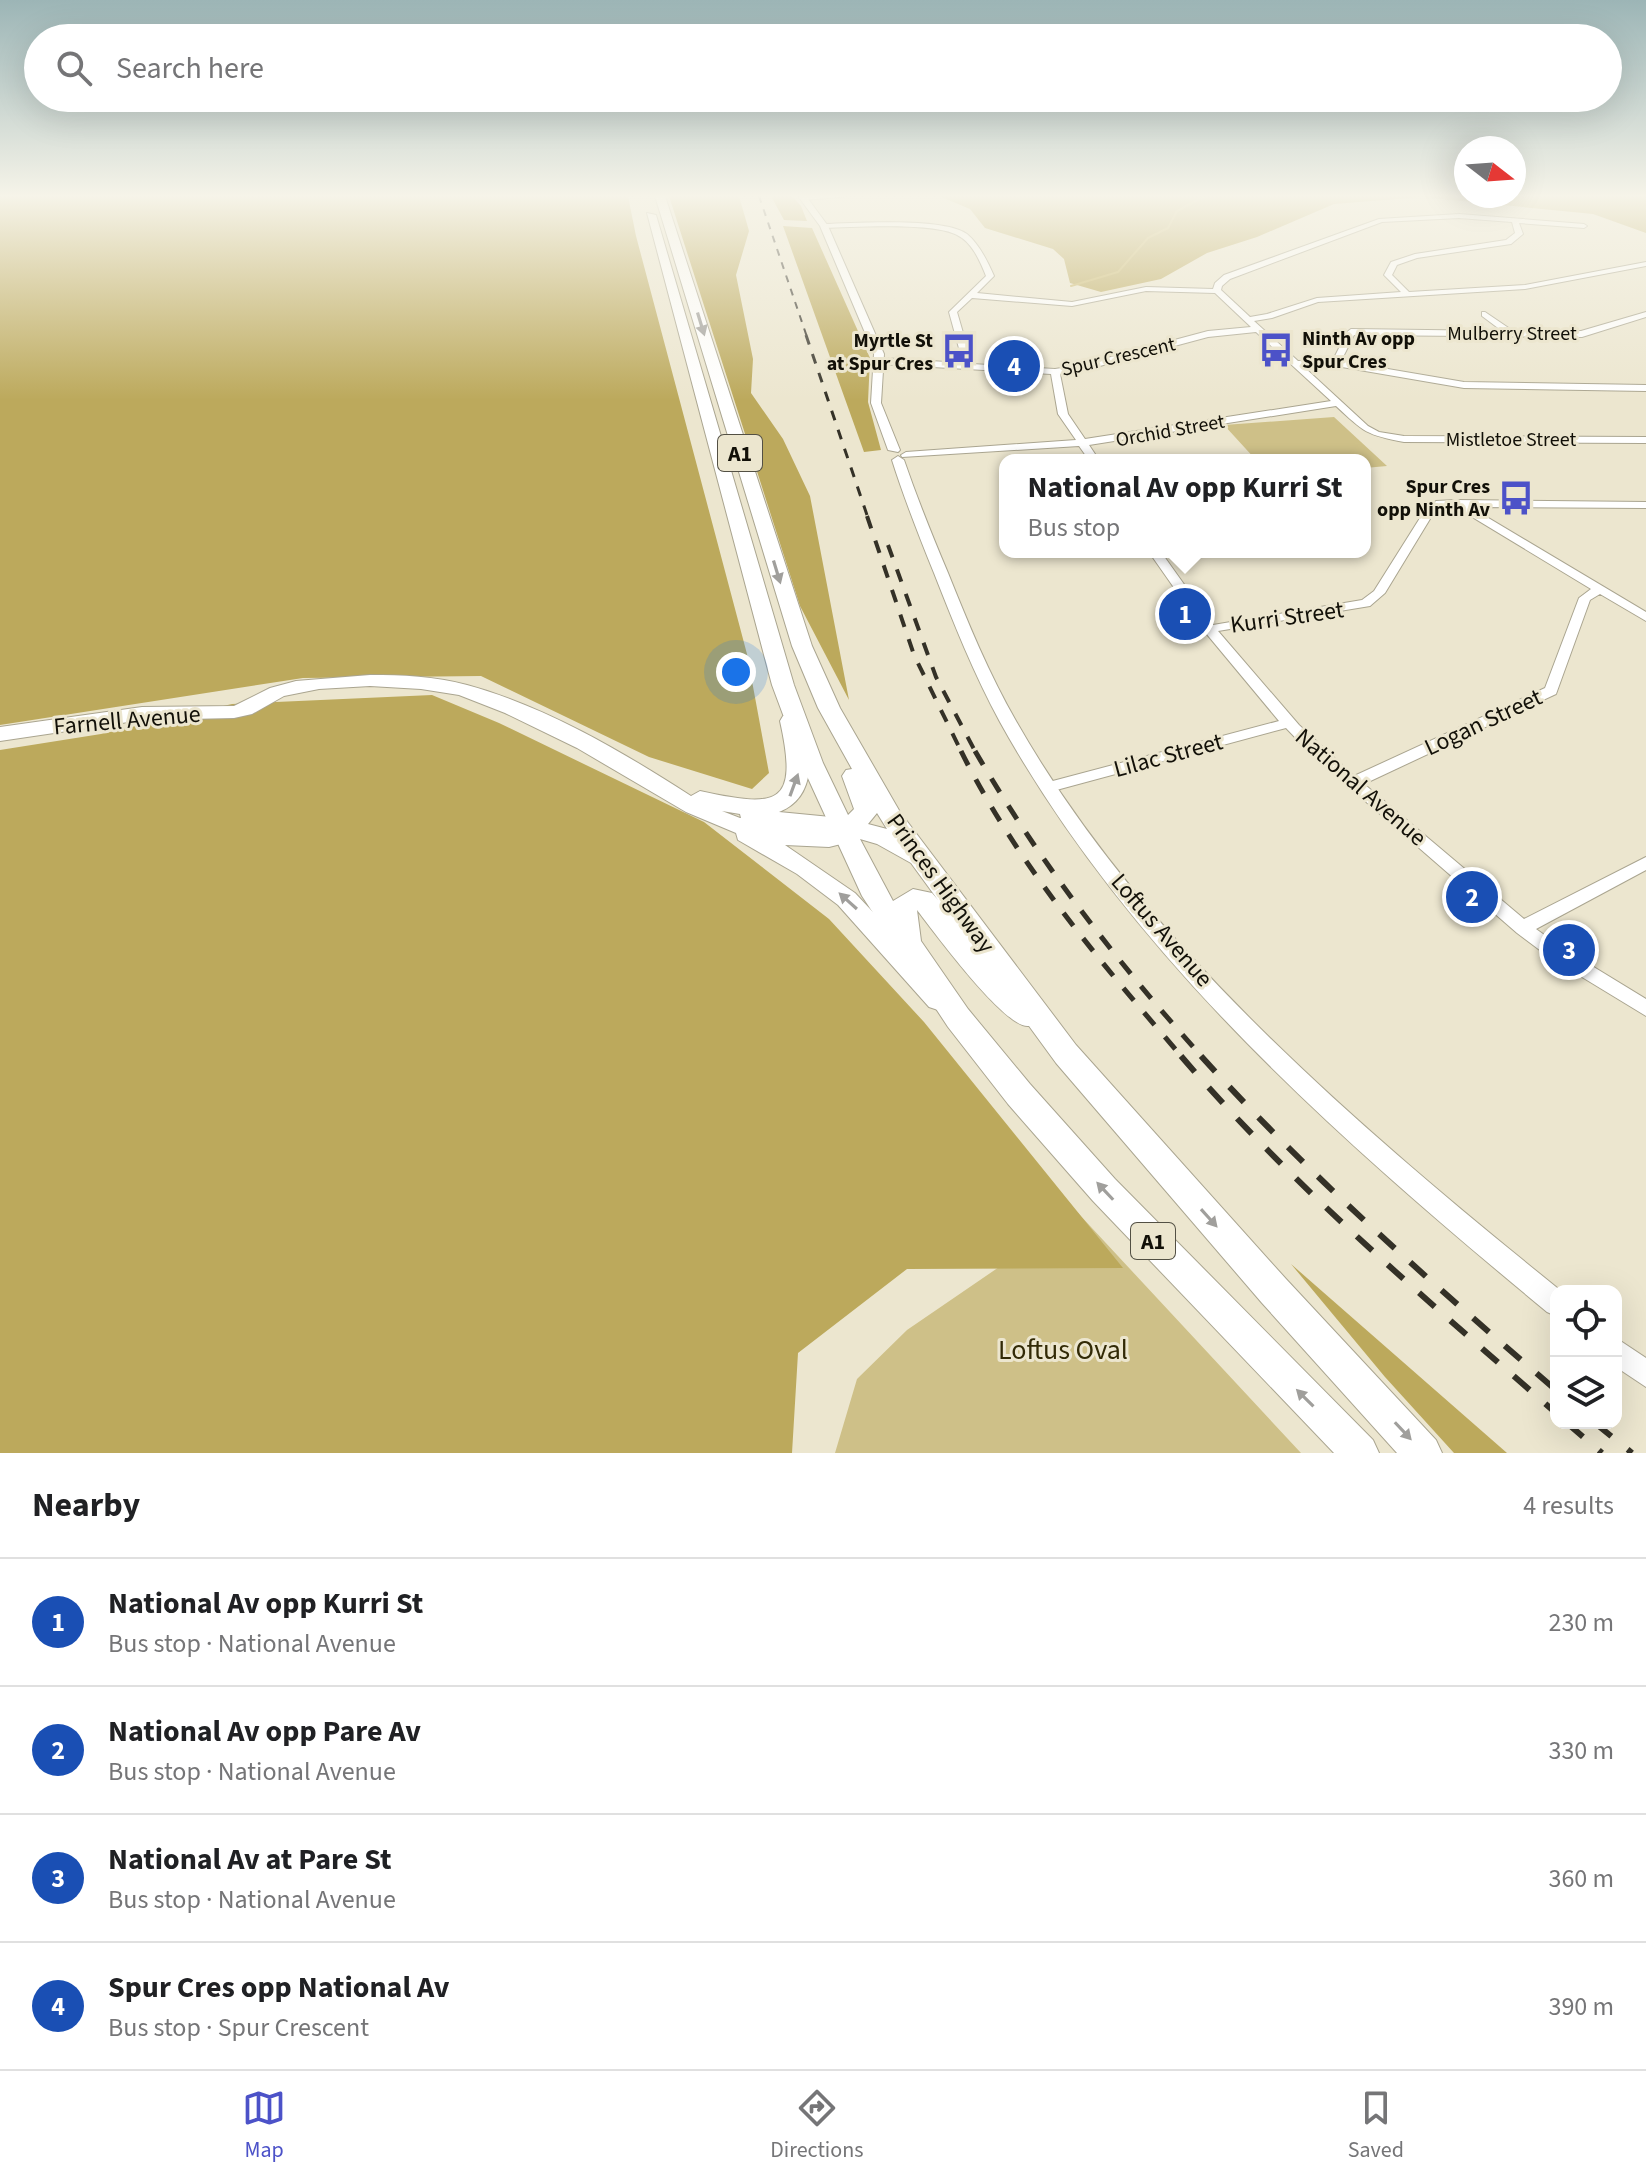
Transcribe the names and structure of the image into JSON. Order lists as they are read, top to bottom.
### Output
{
  "streets": {
    "highway": ["A1", "Princes Highway"],
    "main road": ["Farnell Avenue"],
    "street": [
      "Mulberry Street",
      "Spur Crescent",
      "Orchid Street",
      "Mistletoe Street",
      "Kurri Street",
      "Logan Street",
      "Lilac Street",
      "National Avenue",
      "Loftus Avenue"
    ]
  },
  "crossings": [
    ["Spur Crescent", "Loftus Avenue"],
    ["Orchid Street", "Mistletoe Street"],
    ["Orchid Street", "Loftus Avenue"],
    ["Kurri Street", "National Avenue"],
    ["Farnell Avenue", "Princes Highway"],
    ["Logan Street", "National Avenue"],
    ["Lilac Street", "National Avenue"],
    ["Lilac Street", "Loftus Avenue"]
  ],
  "parks": ["Loftus Oval"],
  "places": {
    "bus stop": ["Ninth Av opp Spur Cres", "Myrtle St at Spur Cres", "Spur Cres opp Ninth Av"]
  },
  "north": "right",
  "page": {
    "search": "Search here",
    "pins": [
      "4",
      "1",
      "2",
      "3"
    ],
    "popup": ["National Av opp Kurri St", "Bus stop"],
    "heading": ["Nearby", "4 results"],
    "list": [
      {
        "mark": "1",
        "name": "National Av opp Kurri St",
        "note": "Bus stop · National Avenue",
        "value": "230 m"
      },
      {
        "mark": "2",
        "name": "National Av opp Pare Av",
        "note": "Bus stop · National Avenue",
        "value": "330 m"
      },
      {
        "mark": "3",
        "name": "National Av at Pare St",
        "note": "Bus stop · National Avenue",
        "value": "360 m"
      },
      {
        "mark": "4",
        "name": "Spur Cres opp National Av",
        "note": "Bus stop · Spur Crescent",
        "value": "390 m"
      }
    ],
    "nav": ["Map", "Directions", "Saved"]
  }
}
